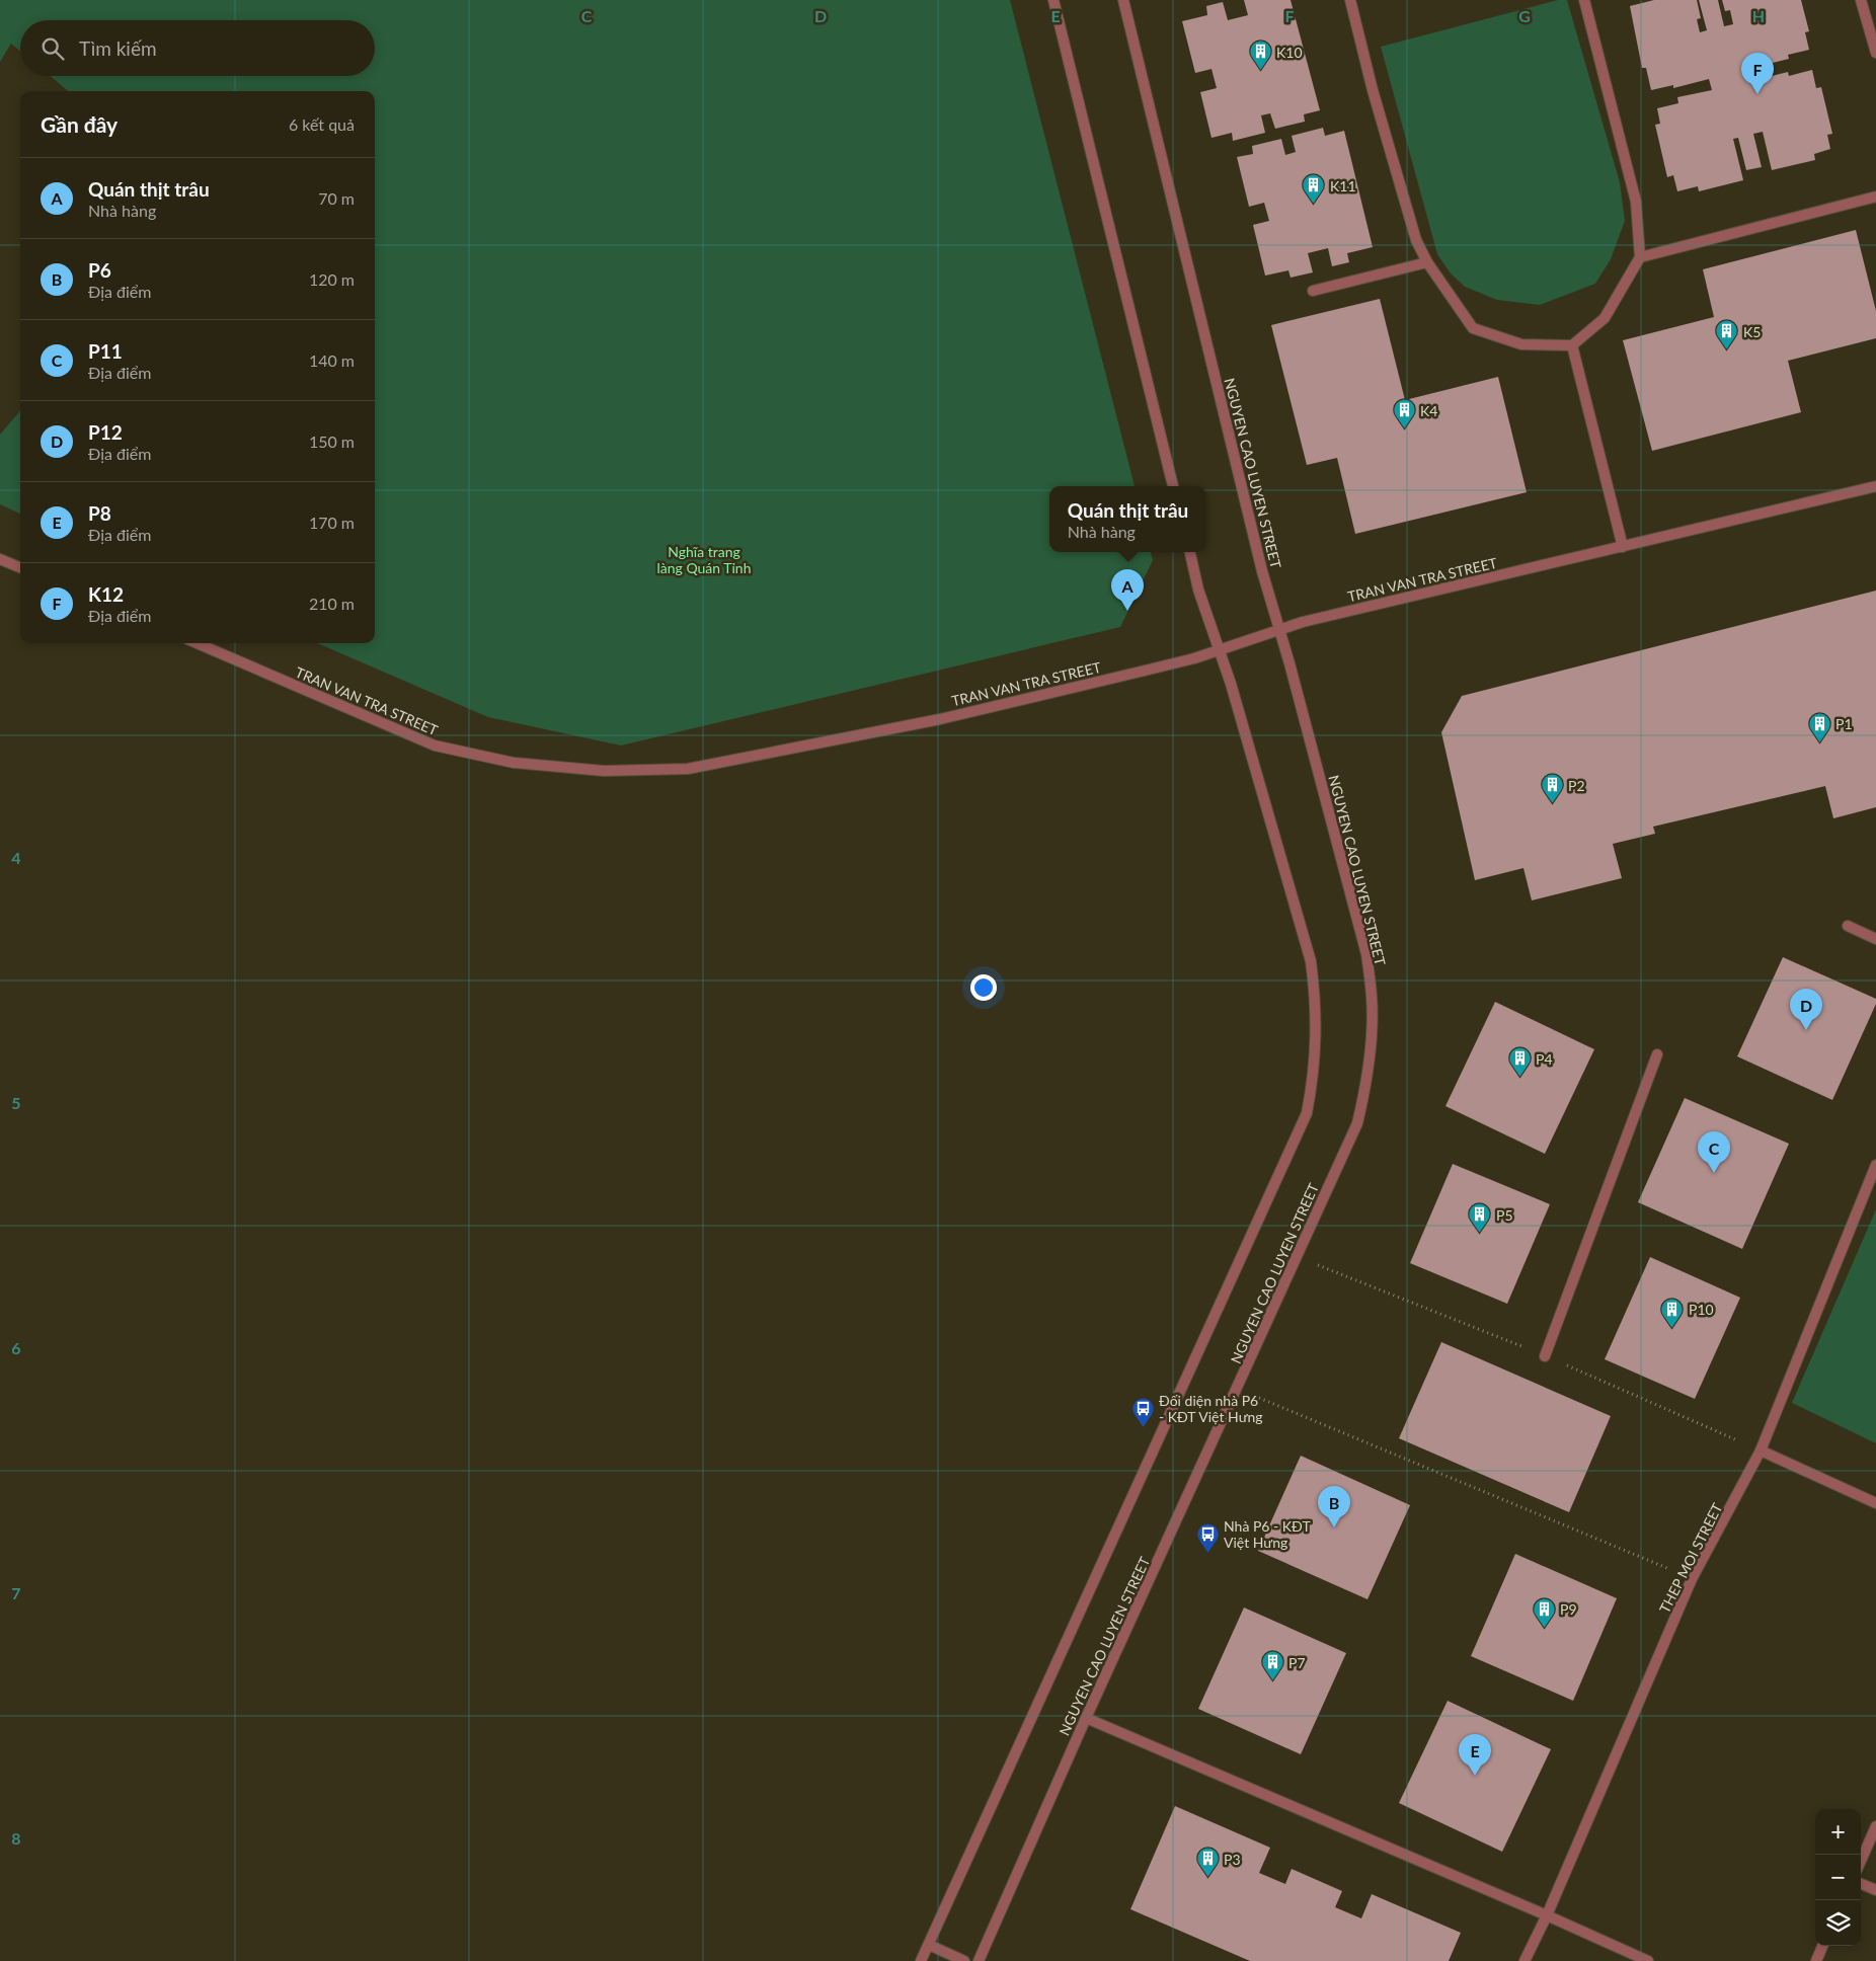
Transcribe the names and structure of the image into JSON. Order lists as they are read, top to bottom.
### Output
{
  "streets": {
    "street": ["NGUYEN CAO LUYEN STREET", "TRAN VAN TRA STREET", "THEP MOI STREET"]
  },
  "crossings": [
    ["NGUYEN CAO LUYEN STREET", "TRAN VAN TRA STREET"]
  ],
  "parks": ["Nghĩa trang làng Quán Tỉnh"],
  "places": {
    "building": [
      "K10",
      "K11",
      "K5",
      "K4",
      "P1",
      "P2",
      "P4",
      "P5",
      "P10",
      "P9",
      "P7",
      "P3"
    ],
    "bus stop": ["Đối diện nhà P6 - KĐT Việt Hưng", "Nhà P6 - KĐT Việt Hưng"]
  },
  "page": {
    "search": "Tìm kiếm",
    "pins": [
      "F",
      "A",
      "D",
      "C",
      "B",
      "E"
    ],
    "heading": ["Gần đây", "6 kết quả"],
    "list": [
      {
        "mark": "A",
        "name": "Quán thịt trâu",
        "note": "Nhà hàng",
        "value": "70 m"
      },
      {
        "mark": "B",
        "name": "P6",
        "note": "Địa điểm",
        "value": "120 m"
      },
      {
        "mark": "C",
        "name": "P11",
        "note": "Địa điểm",
        "value": "140 m"
      },
      {
        "mark": "D",
        "name": "P12",
        "note": "Địa điểm",
        "value": "150 m"
      },
      {
        "mark": "E",
        "name": "P8",
        "note": "Địa điểm",
        "value": "170 m"
      },
      {
        "mark": "F",
        "name": "K12",
        "note": "Địa điểm",
        "value": "210 m"
      }
    ],
    "popup": ["Quán thịt trâu", "Nhà hàng"],
    "map_buttons": ["+", "−"]
  },
  "grid": {
    "columns": [
      "C",
      "D",
      "E",
      "F",
      "G",
      "H"
    ],
    "rows": [
      "4",
      "5",
      "6",
      "7",
      "8"
    ]
  }
}
